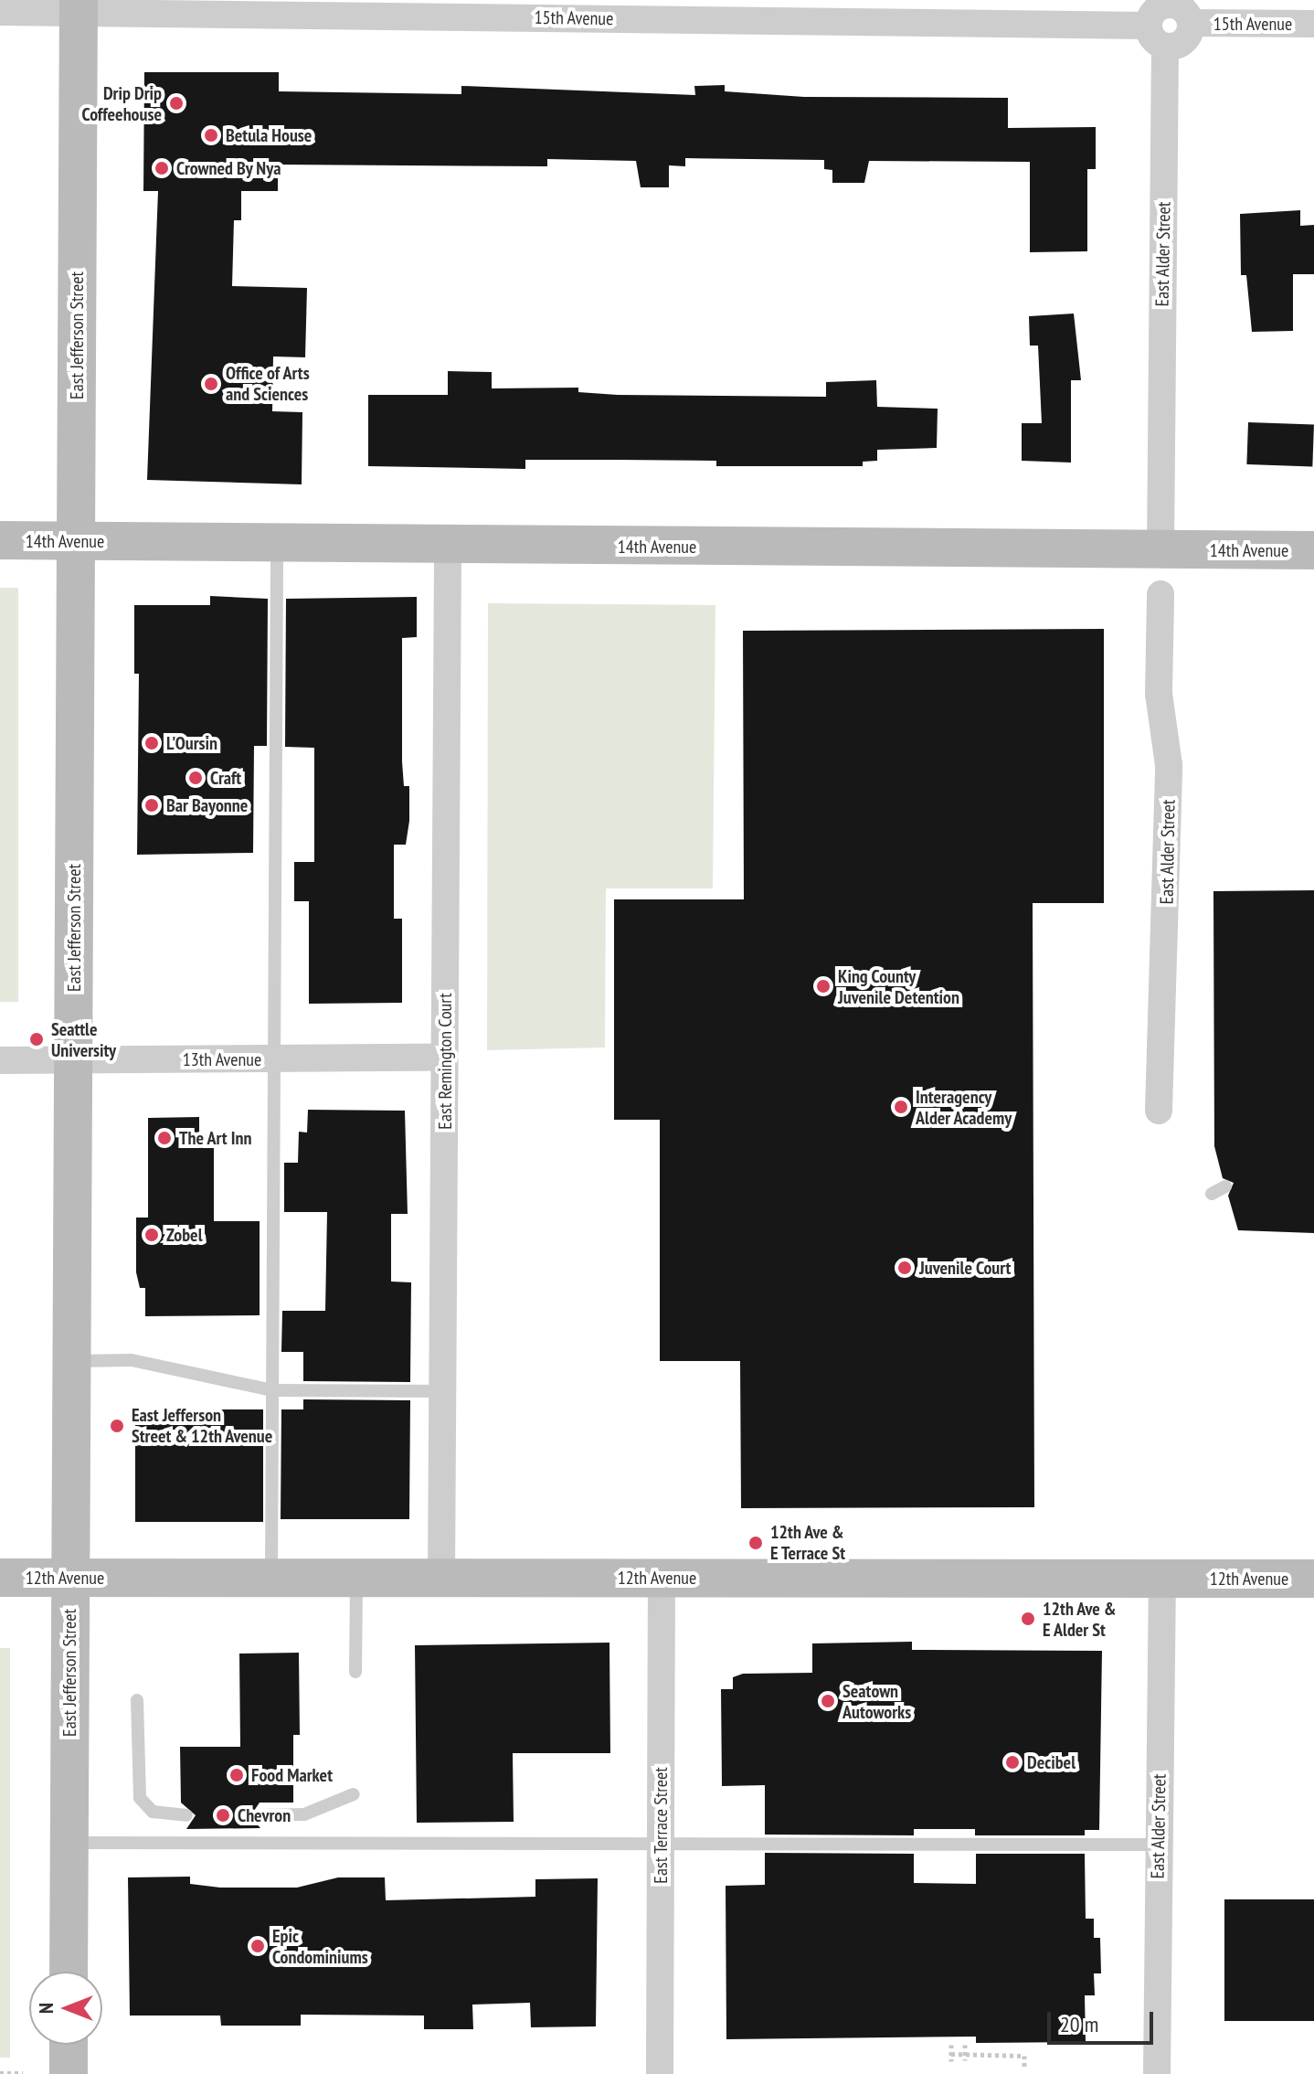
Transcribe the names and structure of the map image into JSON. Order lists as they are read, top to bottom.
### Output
{
  "streets": {
    "street": [
      "15th Avenue",
      "East Alder Street",
      "East Jefferson Street",
      "14th Avenue",
      "13th Avenue",
      "East Remington Court",
      "12th Avenue",
      "East Terrace Street"
    ]
  },
  "crossings": [
    ["15th Avenue", "East Alder Street"],
    ["15th Avenue", "East Jefferson Street"],
    ["East Alder Street", "14th Avenue"],
    ["East Alder Street", "12th Avenue"],
    ["East Jefferson Street", "14th Avenue"],
    ["East Jefferson Street", "13th Avenue"],
    ["East Jefferson Street", "12th Avenue"],
    ["14th Avenue", "East Remington Court"],
    ["13th Avenue", "East Remington Court"],
    ["East Remington Court", "12th Avenue"],
    ["12th Avenue", "East Terrace Street"]
  ],
  "places": [
    "Drip Drip Coffeehouse",
    "Betula House",
    "Crowned By Nya",
    "Office of Arts and Sciences",
    "L'Oursin",
    "Craft",
    "Bar Bayonne",
    "King County Juvenile Detention",
    "Seattle University",
    "Interagency Alder Academy",
    "The Art Inn",
    "Zobel",
    "Juvenile Court",
    "East Jefferson Street & 12th Avenue",
    "12th Ave & E Terrace St",
    "12th Ave & E Alder St",
    "Seatown Autoworks",
    "Decibel",
    "Food Market",
    "Chevron",
    "Epic Condominiums"
  ],
  "scale_bar": "20 m",
  "north": "left"
}
